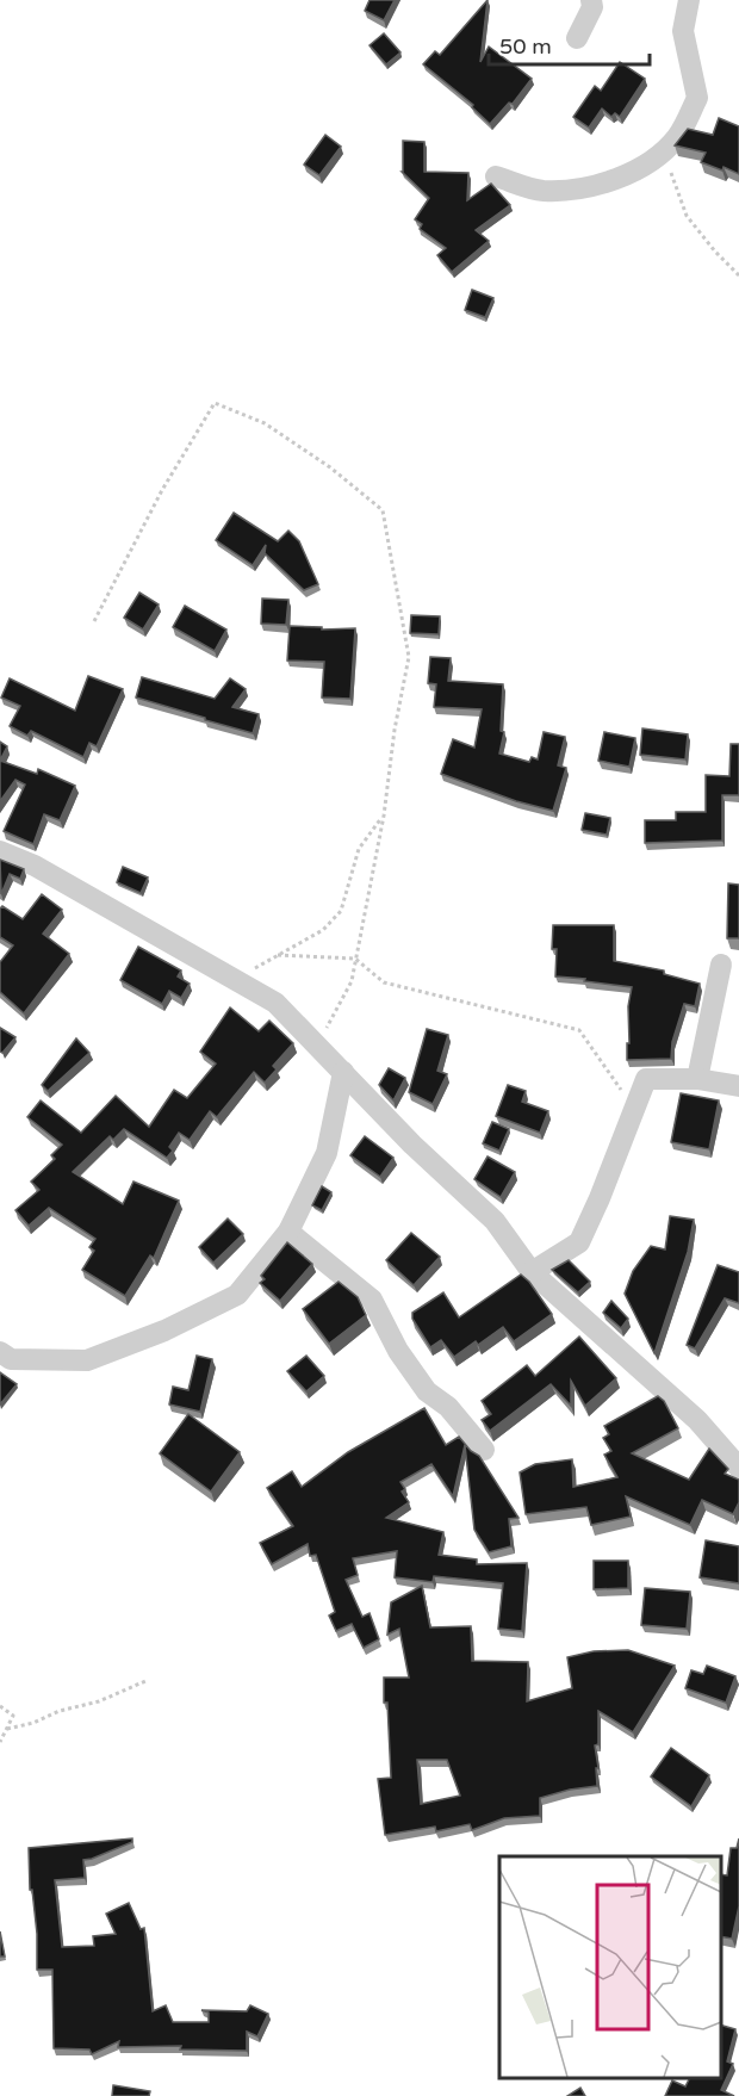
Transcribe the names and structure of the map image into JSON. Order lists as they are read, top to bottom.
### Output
{
  "scale_bar": "50 m"
}
